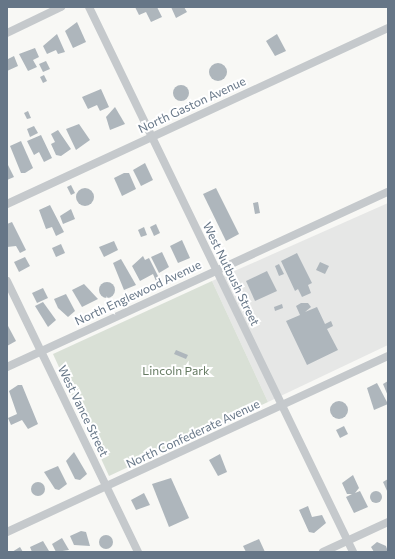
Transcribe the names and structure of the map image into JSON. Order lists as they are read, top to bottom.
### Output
{
  "streets": {
    "street": [
      "North Gaston Avenue",
      "West Nutbush Street",
      "North Englewood Avenue",
      "West Vance Street",
      "North Confederate Avenue"
    ]
  },
  "crossings": [
    ["North Gaston Avenue", "West Nutbush Street"],
    ["West Nutbush Street", "North Englewood Avenue"],
    ["West Nutbush Street", "North Confederate Avenue"],
    ["North Englewood Avenue", "West Vance Street"],
    ["West Vance Street", "North Confederate Avenue"]
  ],
  "parks": ["Lincoln Park"]
}
